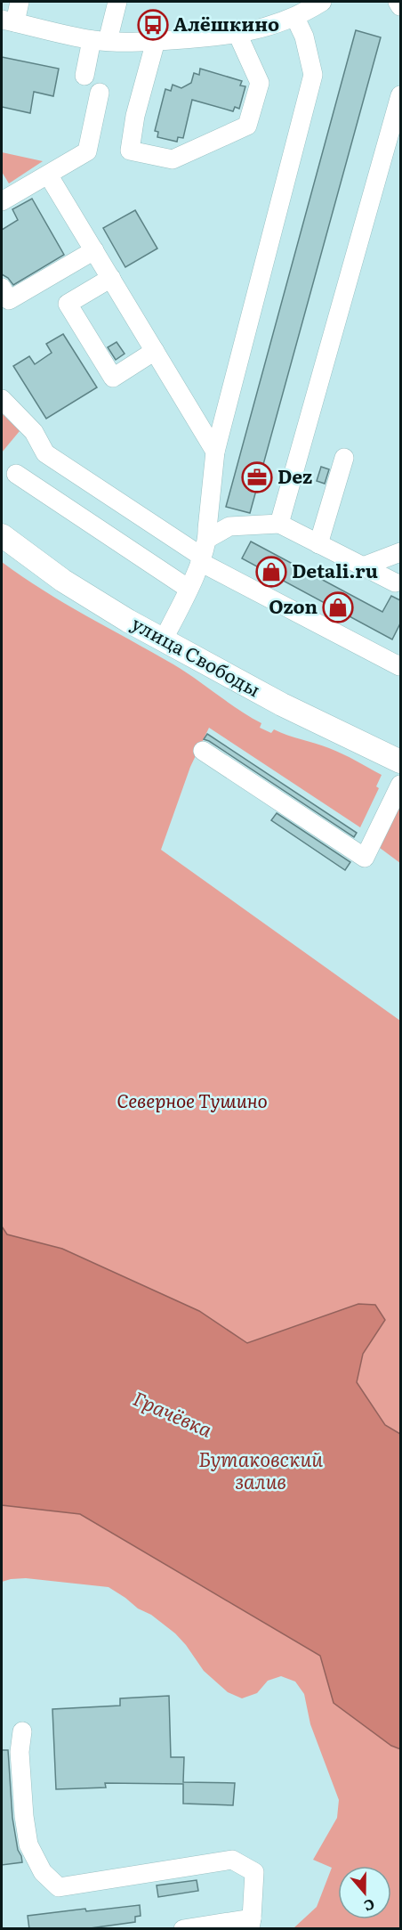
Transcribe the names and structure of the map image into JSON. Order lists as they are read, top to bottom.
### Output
{
  "streets": {
    "main road": ["улица Свободы"]
  },
  "water": ["Грачёвка", "Бутаковский залив"],
  "parks": ["Северное Тушино"],
  "places": {
    "bus stop": ["Алёшкино"],
    "office": ["Dez"],
    "shop": ["Detali.ru", "Ozon"]
  },
  "north": "bottom"
}
